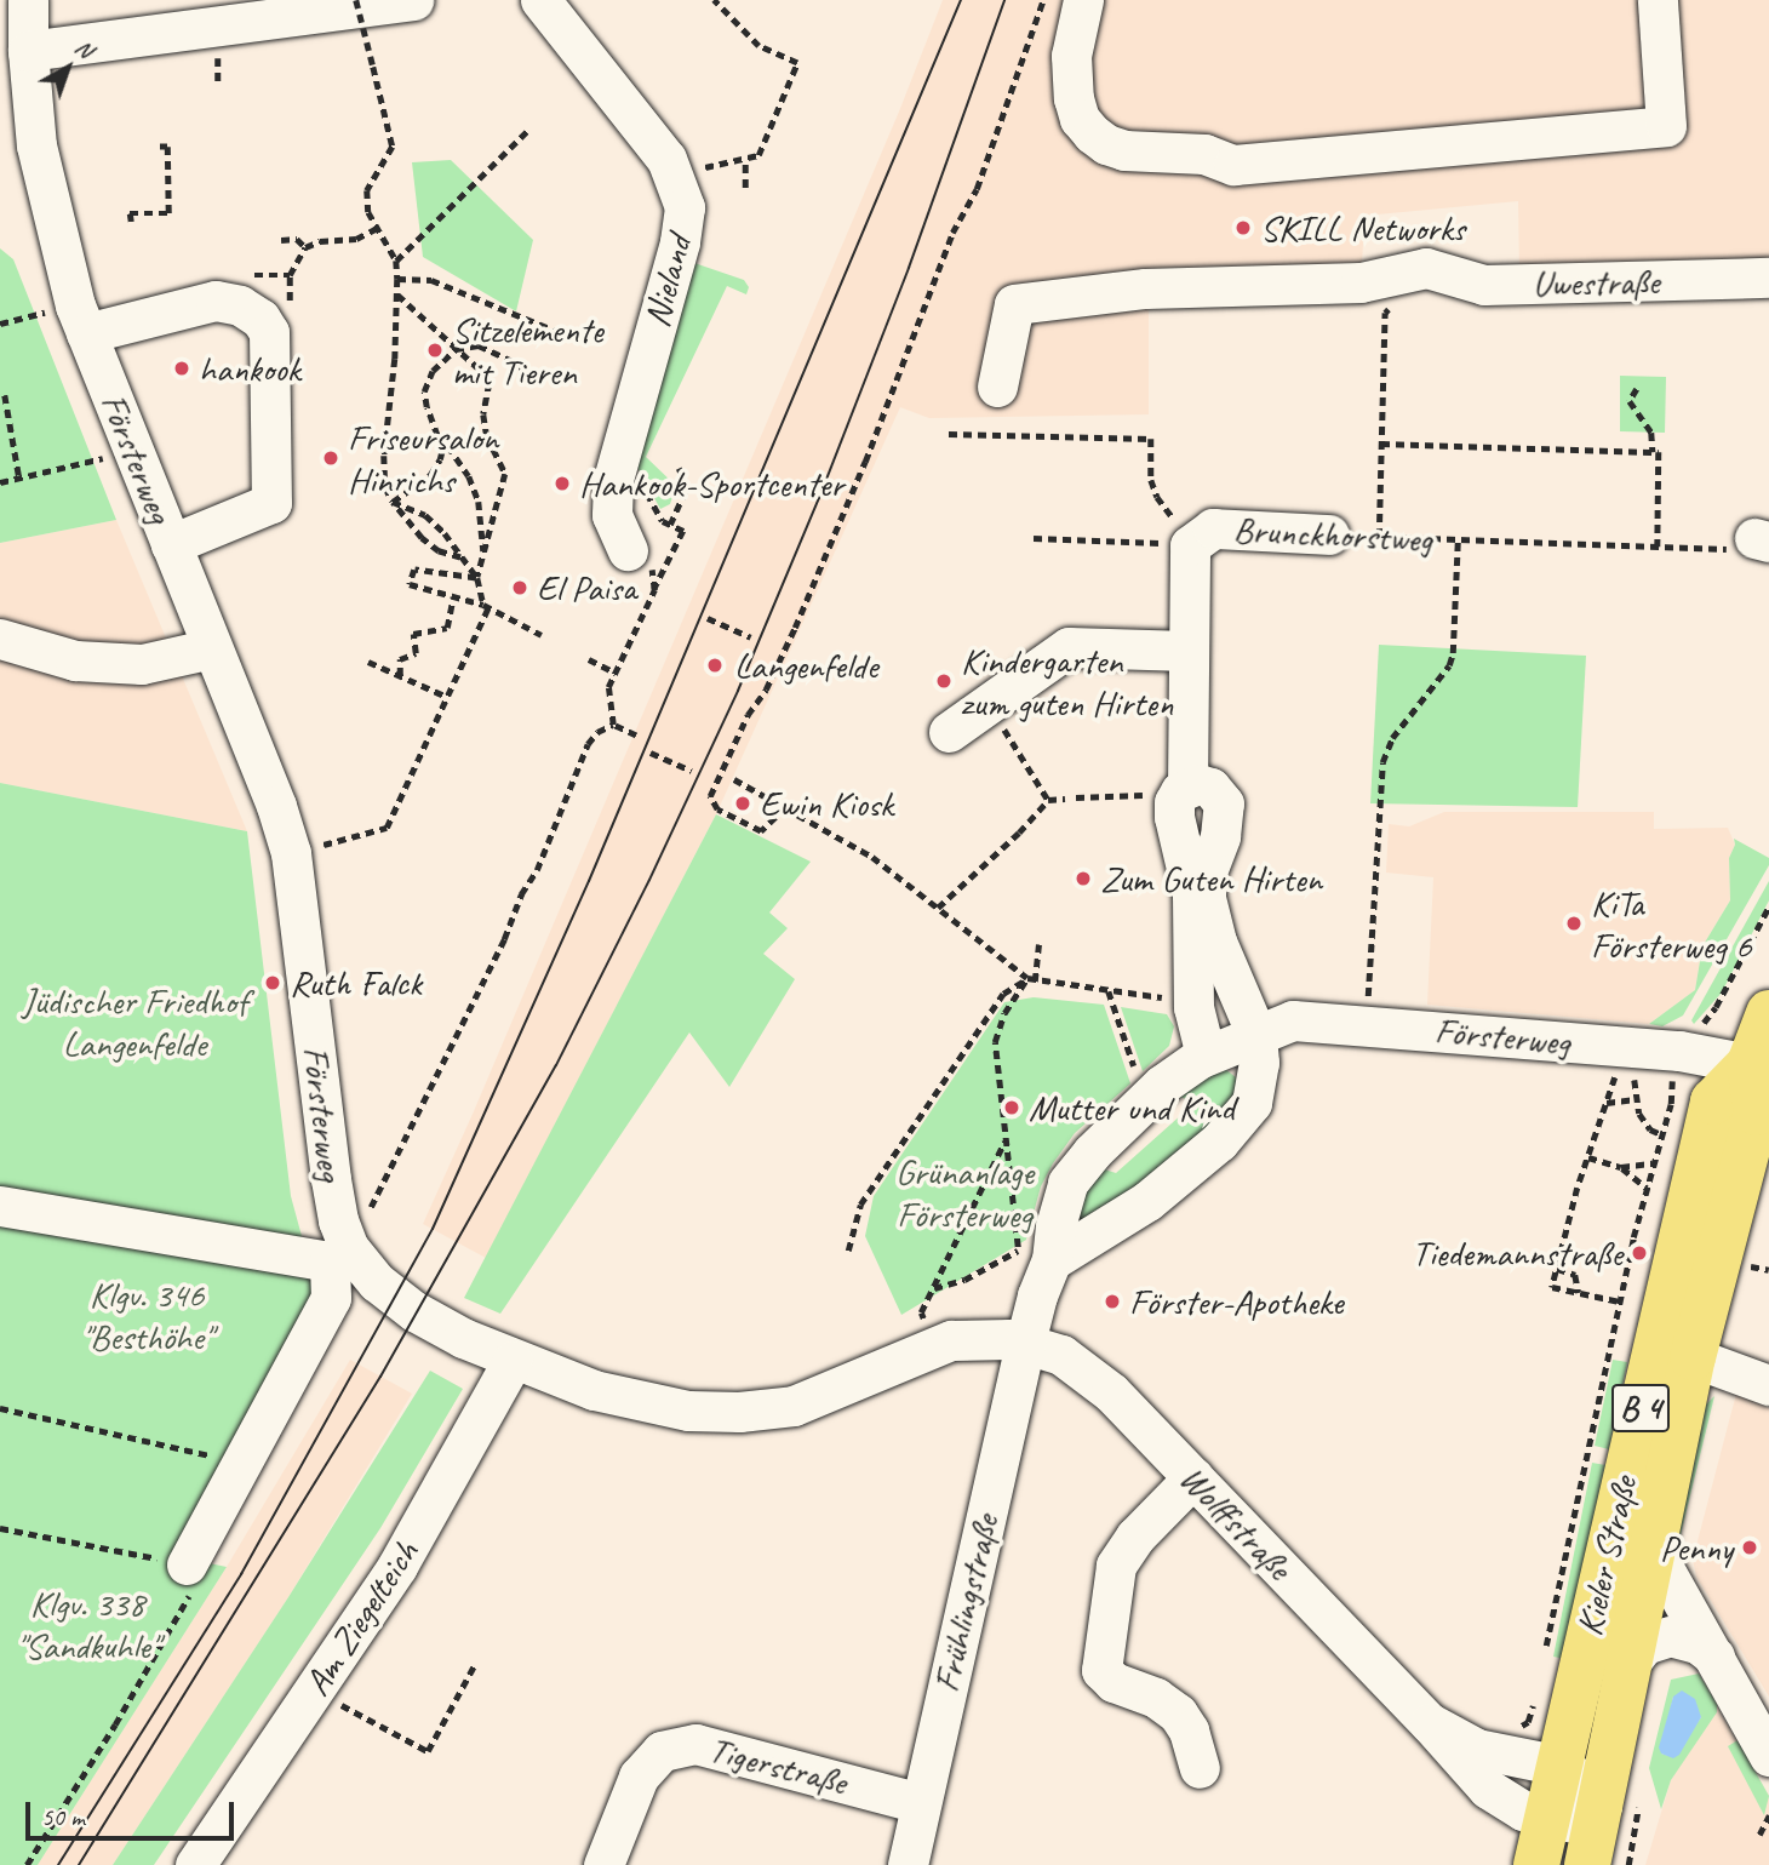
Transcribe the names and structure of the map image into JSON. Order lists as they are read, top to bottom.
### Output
{
  "streets": {
    "main road": ["B 4", "Kieler Straße"],
    "street": [
      "Nieland",
      "Uwestraße",
      "Försterweg",
      "Brunckhorstweg",
      "Wolffstraße",
      "Frühlingstraße",
      "Am Ziegelteich",
      "Tigerstraße"
    ]
  },
  "crossings": [
    ["Försterweg", "Wolffstraße"],
    ["Försterweg", "Kieler Straße"],
    ["Försterweg", "Frühlingstraße"],
    ["Försterweg", "Am Ziegelteich"],
    ["Wolffstraße", "Kieler Straße"],
    ["Wolffstraße", "Frühlingstraße"],
    ["Frühlingstraße", "Tigerstraße"]
  ],
  "parks": [
    "Jüdischer Friedhof Langenfelde",
    "Grünanlage Försterweg",
    "Klgv. 346 \"Besthöhe\"",
    "Klgv. 338 \"Sandkuhle\""
  ],
  "places": [
    "SKILL Networks",
    "Sitzelemente mit Tieren",
    "hankook",
    "Friseursalon Hinrichs",
    "Hankook-Sportcenter",
    "El Paisa",
    "Langenfelde",
    "Kindergarten zum guten Hirten",
    "Ewin Kiosk",
    "Zum Guten Hirten",
    "KiTa Försterweg 6",
    "Ruth Falck",
    "Mutter und Kind",
    "Tiedemannstraße",
    "Förster-Apotheke",
    "Penny"
  ],
  "scale_bar": "50 m",
  "north": "top right"
}
